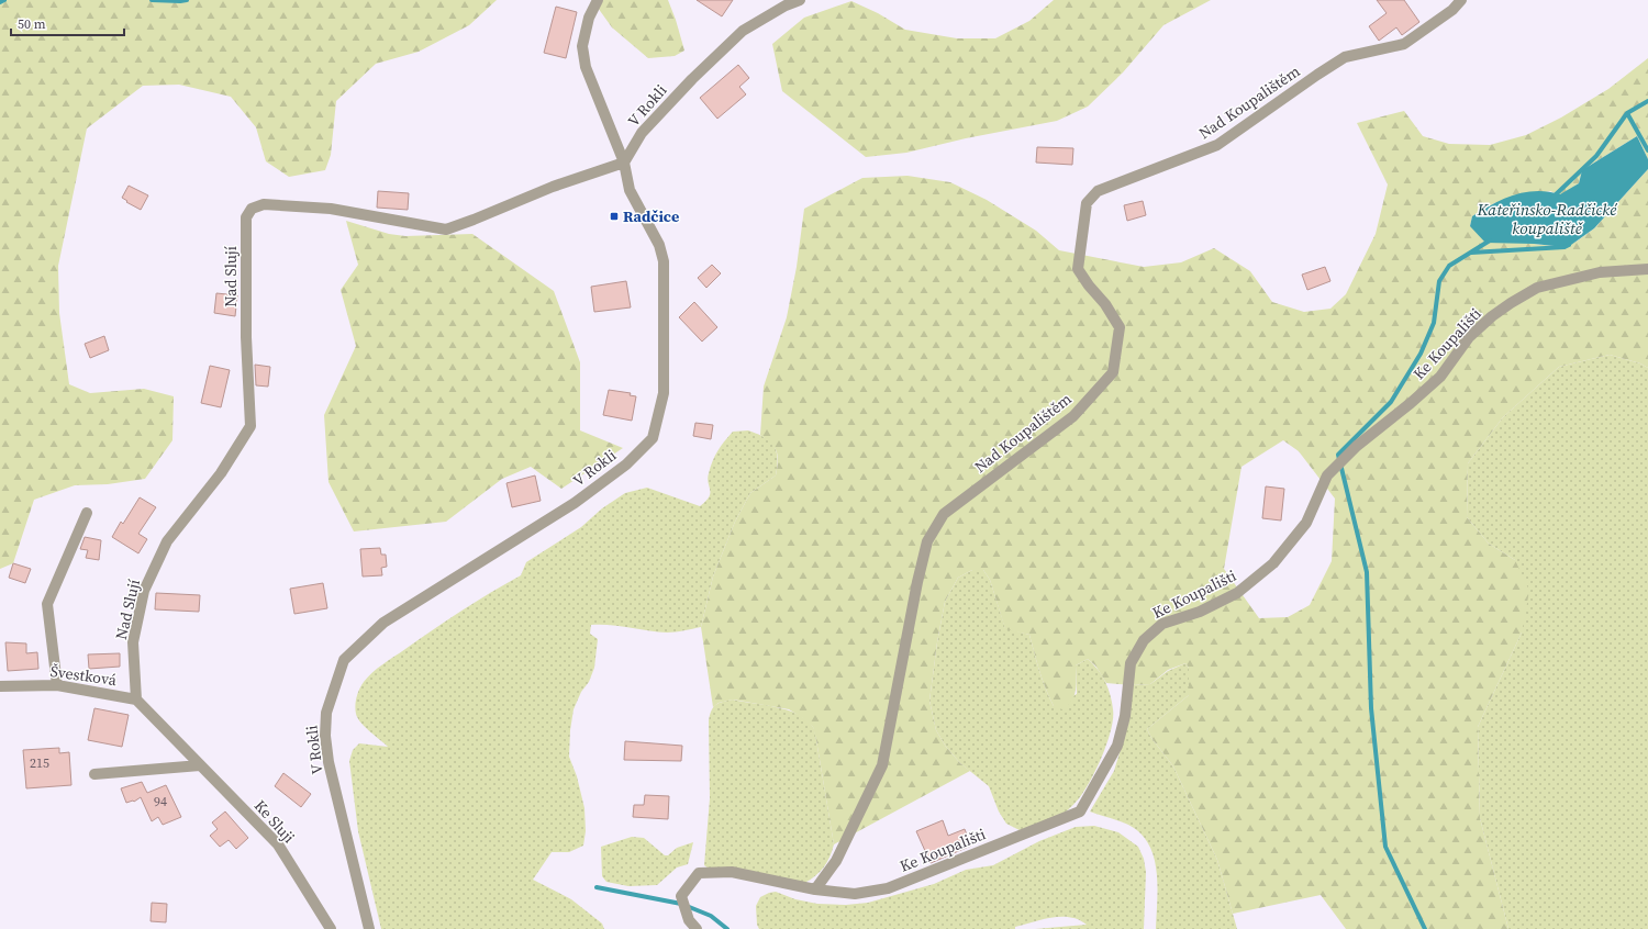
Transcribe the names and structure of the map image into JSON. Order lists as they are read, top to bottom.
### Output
{
  "streets": {
    "street": [
      "Nad Koupalištěm",
      "V Rokli",
      "Nad Slují",
      "Ke Koupališti",
      "Švestková",
      "Ke Sluji"
    ]
  },
  "crossings": [
    ["Nad Koupalištěm", "Ke Koupališti"],
    ["V Rokli", "Nad Slují"],
    ["Nad Slují", "Švestková"],
    ["Nad Slují", "Ke Sluji"],
    ["Švestková", "Ke Sluji"]
  ],
  "water": ["Kateřinsko-Radčické koupaliště"],
  "places": {
    "transit": ["Radčice"]
  },
  "house_numbers": ["215", "94"],
  "scale_bar": "50 m"
}
